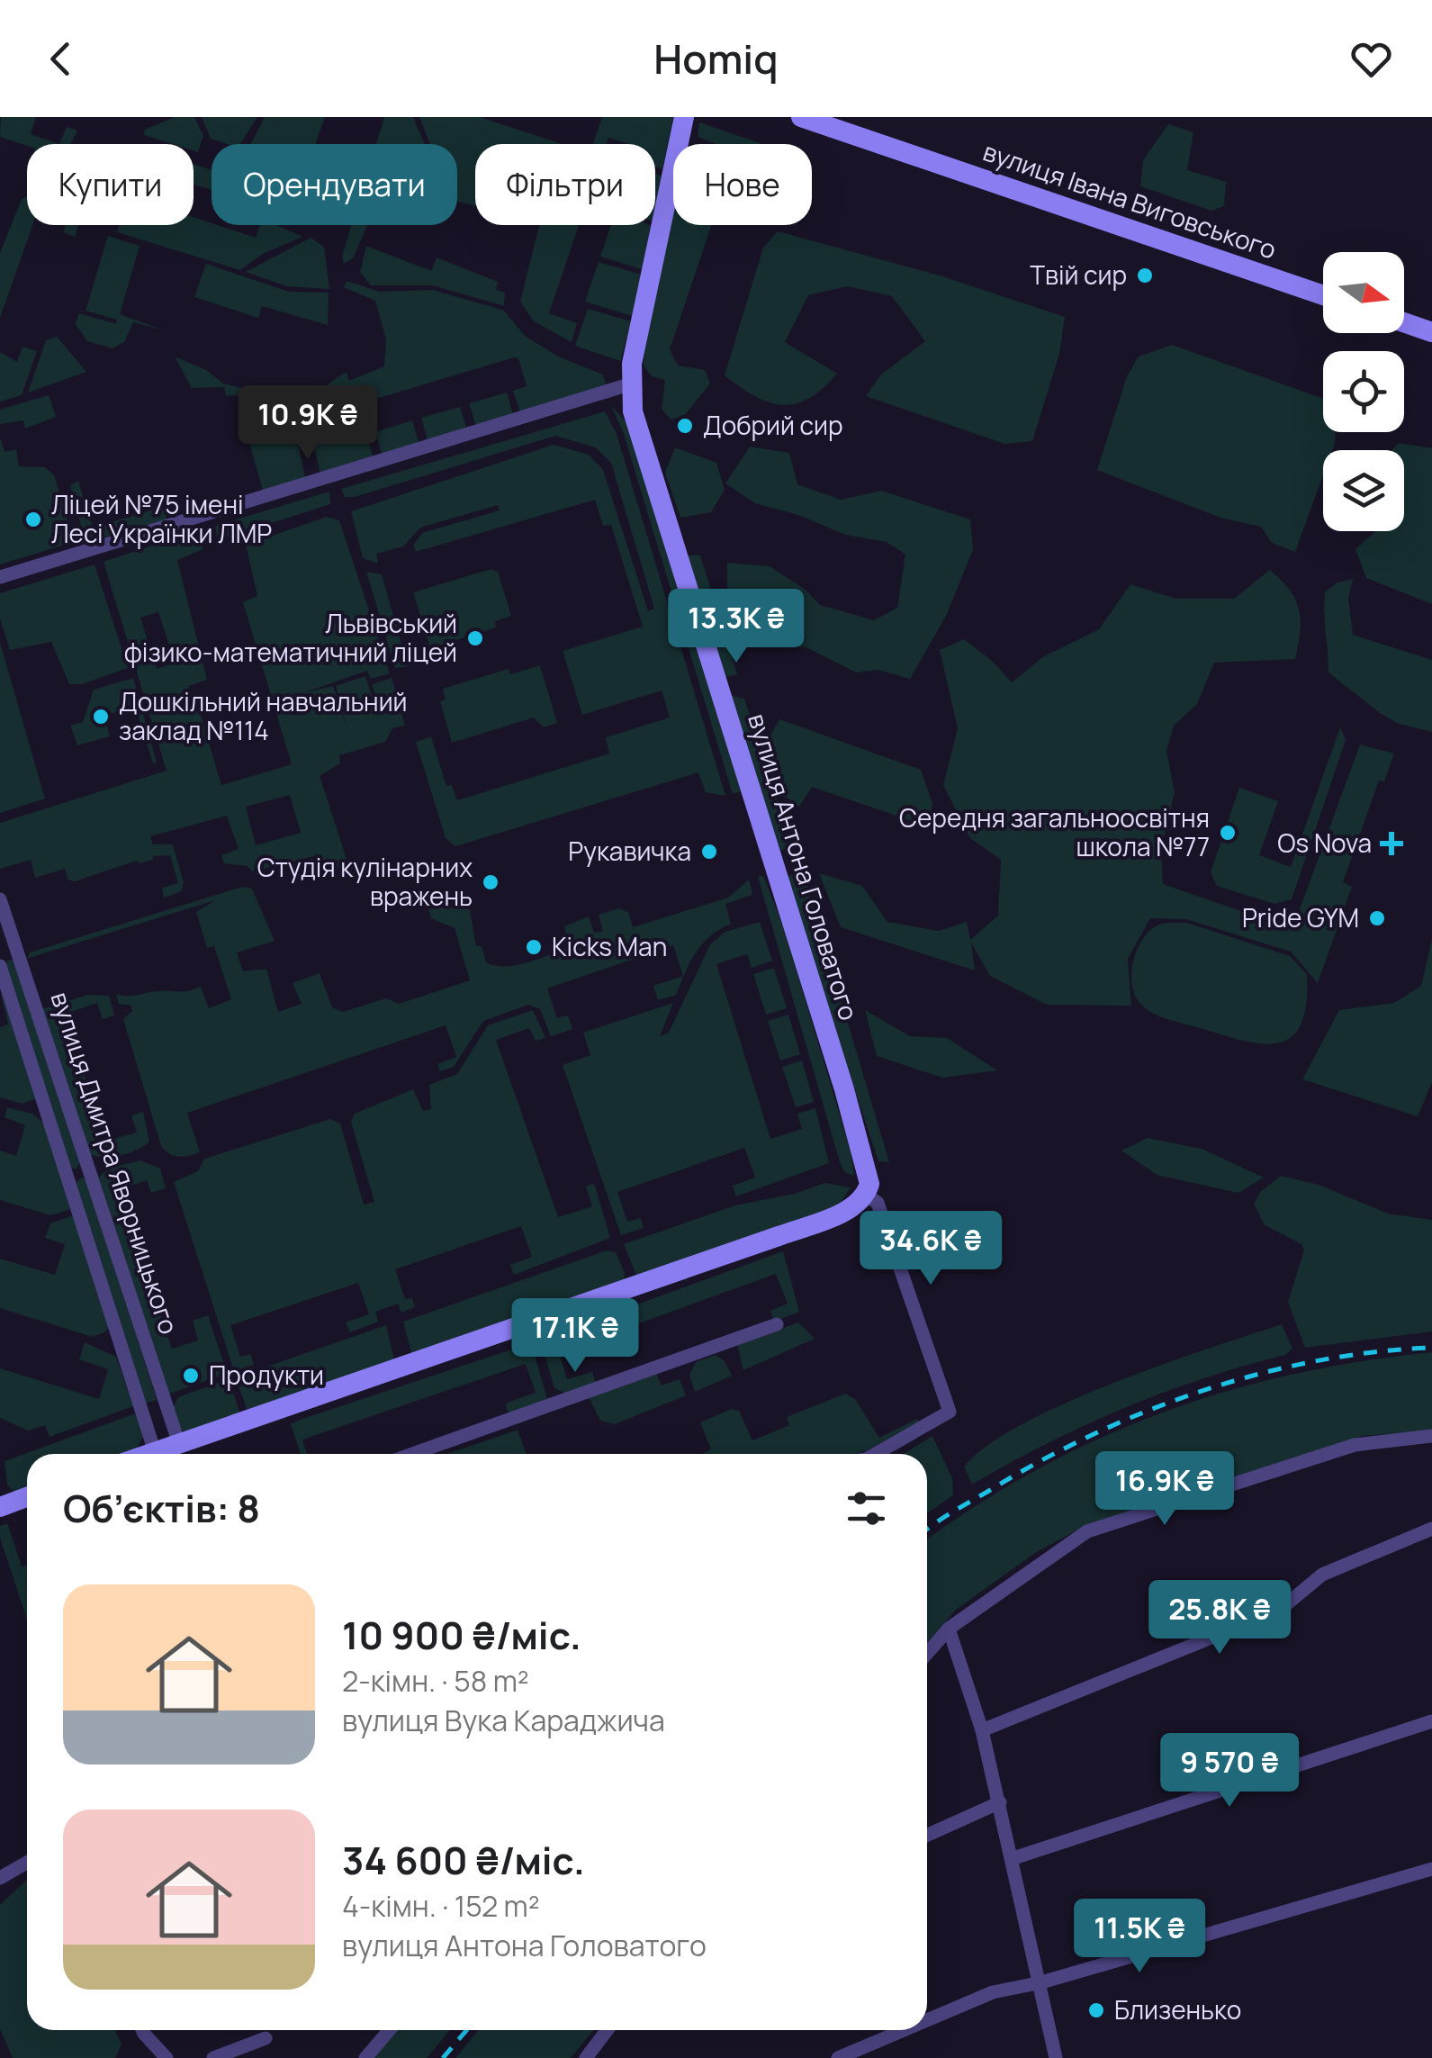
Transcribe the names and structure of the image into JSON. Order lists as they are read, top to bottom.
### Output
{
  "streets": {
    "street": ["вулиця Івана Виговського", "вулиця Антона Головатого", "вулиця Дмитра Яворницького"]
  },
  "places": {
    "other": [
      "Твій сир",
      "Добрий сир",
      "Ліцей №75 імені Лесі Українки ЛМР",
      "Львівський фізико-математичний ліцей",
      "Дошкільний навчальний заклад №114",
      "Середня загальноосвітня школа №77",
      "Рукавичка",
      "Студія кулінарних вражень",
      "Pride GYM",
      "Kicks Man",
      "Продукти",
      "Близенько"
    ],
    "health": ["Os Nova"]
  },
  "north": "right",
  "page": {
    "header": "Homiq",
    "chip": [
      "Купити",
      "Орендувати",
      "Фільтри",
      "Нове"
    ],
    "price": [
      "10.9K ₴",
      "13.3K ₴",
      "34.6K ₴",
      "17.1K ₴",
      "16.9K ₴",
      "25.8K ₴",
      "9 570 ₴",
      "11.5K ₴"
    ],
    "heading": "Об’єктів: 8",
    "list": [
      {
        "name": "10 900 ₴/міс.",
        "note": "2-кімн. · 58 m² · вулиця Вука Караджича"
      },
      {
        "name": "34 600 ₴/міс.",
        "note": "4-кімн. · 152 m² · вулиця Антона Головатого"
      }
    ]
  }
}
